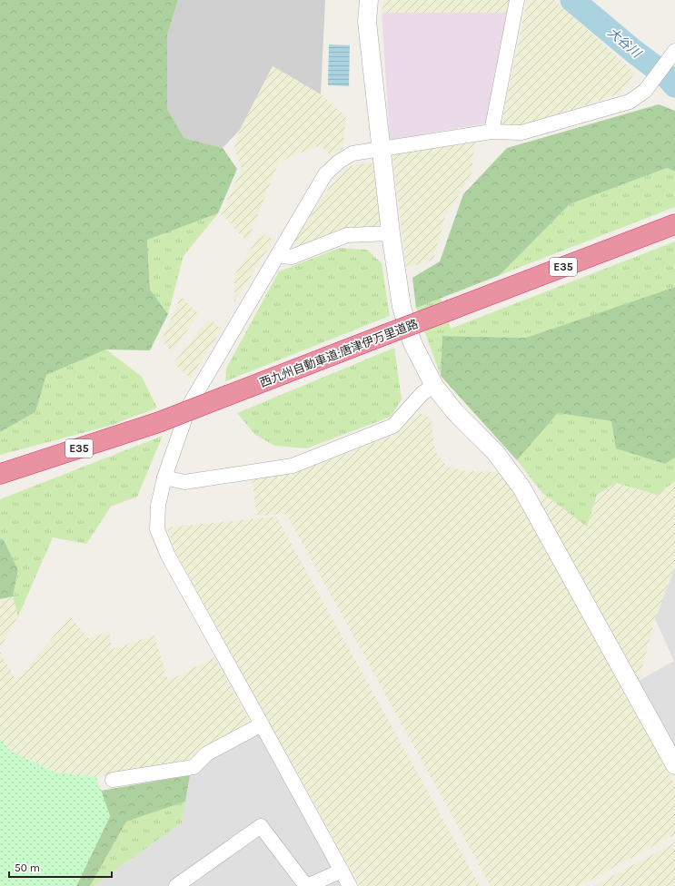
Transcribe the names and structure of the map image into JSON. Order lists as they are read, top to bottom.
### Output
{
  "streets": {
    "highway": ["E35", "西九州自動車道;唐津伊万里道路"]
  },
  "water": ["大谷川"],
  "scale_bar": "50 m"
}
